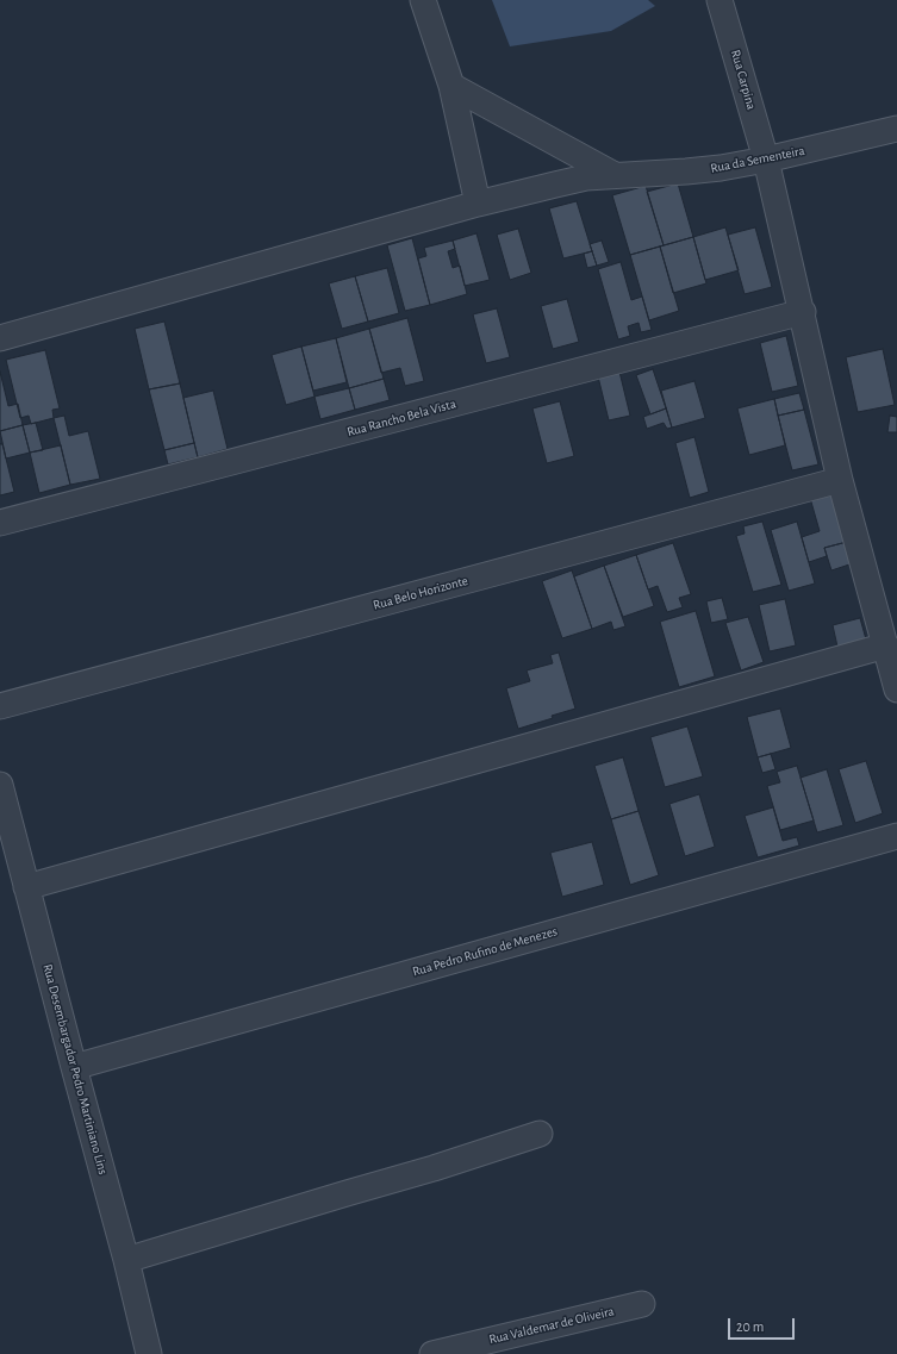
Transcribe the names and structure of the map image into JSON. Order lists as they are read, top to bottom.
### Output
{
  "streets": {
    "street": [
      "Rua Carpina",
      "Rua da Sementeira",
      "Rua Rancho Bela Vista",
      "Rua Belo Horizonte",
      "Rua Pedro Rufino de Menezes",
      "Rua Desembargador Pedro Martiniano Lins",
      "Rua Valdemar de Oliveira"
    ]
  },
  "crossings": [
    ["Rua Carpina", "Rua da Sementeira"],
    ["Rua Carpina", "Rua Rancho Bela Vista"],
    ["Rua Carpina", "Rua Belo Horizonte"],
    ["Rua Pedro Rufino de Menezes", "Rua Desembargador Pedro Martiniano Lins"]
  ],
  "scale_bar": "20 m"
}
